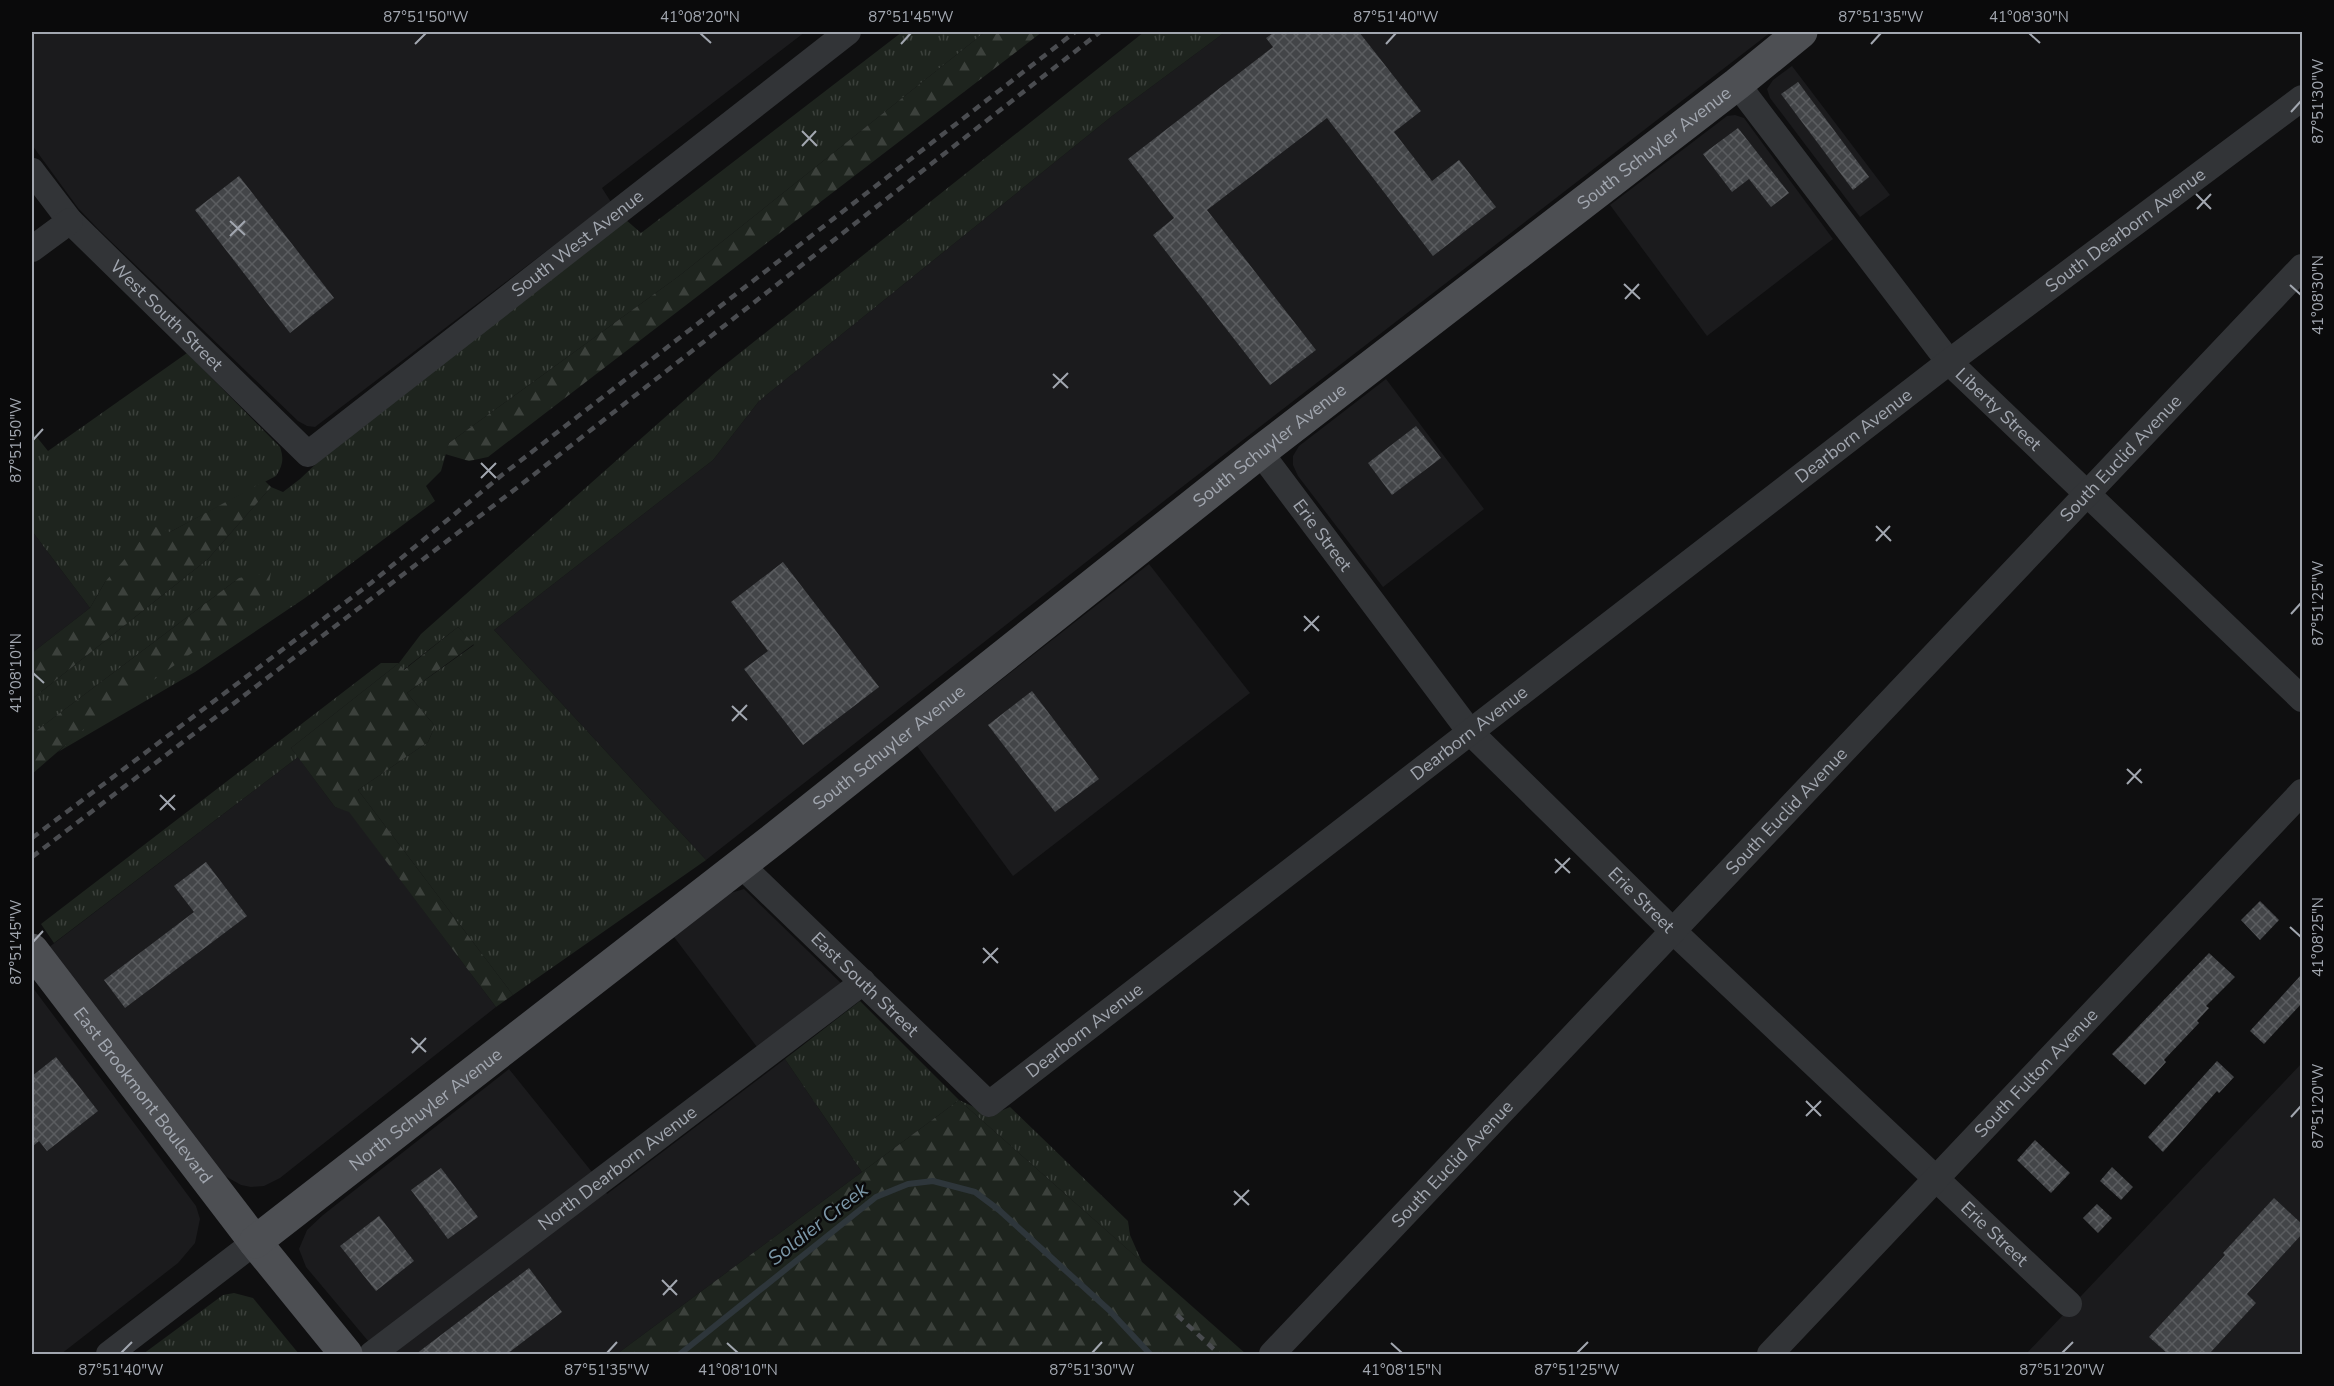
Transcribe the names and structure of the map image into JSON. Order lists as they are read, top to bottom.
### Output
{
  "streets": {
    "main road": ["South Schuyler Avenue", "East Brookmont Boulevard", "North Schuyler Avenue"],
    "street": [
      "South Dearborn Avenue",
      "South West Avenue",
      "West South Street",
      "Liberty Street",
      "Dearborn Avenue",
      "South Euclid Avenue",
      "Erie Street",
      "East South Street",
      "South Fulton Avenue",
      "North Dearborn Avenue"
    ]
  },
  "crossings": [
    ["South Schuyler Avenue", "Liberty Street"],
    ["South Schuyler Avenue", "Erie Street"],
    ["South Schuyler Avenue", "East South Street"],
    ["South Schuyler Avenue", "North Schuyler Avenue"],
    ["South Dearborn Avenue", "Liberty Street"],
    ["South Dearborn Avenue", "Dearborn Avenue"],
    ["South West Avenue", "West South Street"],
    ["Liberty Street", "Dearborn Avenue"],
    ["Liberty Street", "South Euclid Avenue"],
    ["Dearborn Avenue", "Erie Street"],
    ["Dearborn Avenue", "East South Street"],
    ["South Euclid Avenue", "Erie Street"],
    ["Erie Street", "South Fulton Avenue"],
    ["East South Street", "North Schuyler Avenue"],
    ["East South Street", "North Dearborn Avenue"],
    ["East Brookmont Boulevard", "North Schuyler Avenue"]
  ],
  "water": ["Soldier Creek"],
  "coordinates": [
    "87°51'50\"W",
    "41°08'20\"N",
    "87°51'45\"W",
    "87°51'40\"W",
    "87°51'35\"W",
    "41°08'30\"N",
    "87°51'30\"W",
    "87°51'25\"W",
    "41°08'10\"N",
    "41°08'25\"N",
    "87°51'20\"W",
    "41°08'15\"N"
  ]
}
